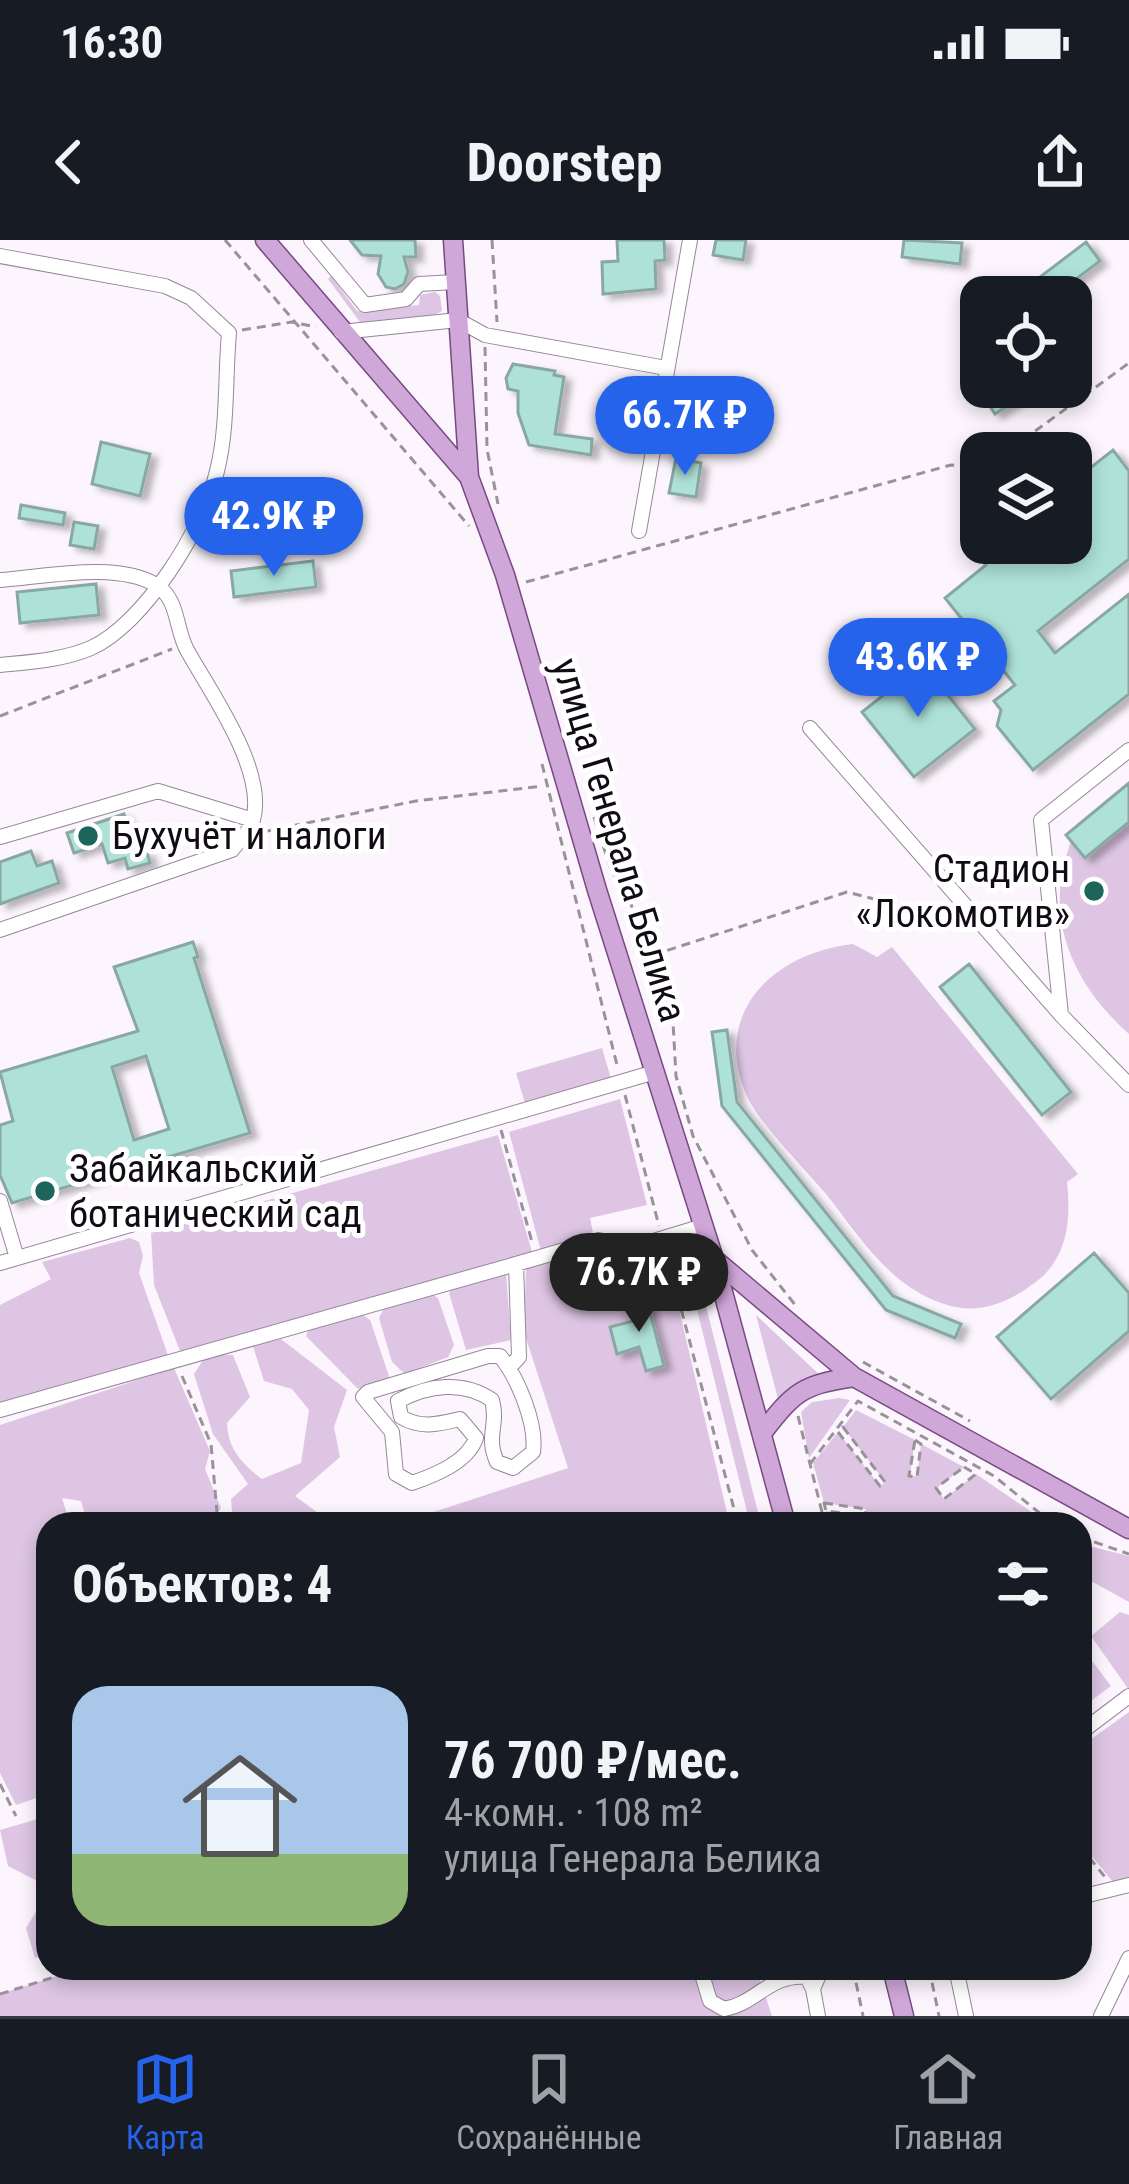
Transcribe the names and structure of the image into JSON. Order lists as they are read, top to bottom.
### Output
{
  "streets": {
    "main road": ["улица Генерала Белика"]
  },
  "places": ["Бухучёт и налоги", "Стадион «Локомотив»", "Забайкальский ботанический сад"],
  "page": {
    "status": "16:30",
    "header": "Doorstep",
    "price": [
      "66.7K ₽",
      "42.9K ₽",
      "43.6K ₽",
      "76.7K ₽"
    ],
    "heading": "Объектов: 4",
    "list": [
      {
        "name": "76 700 ₽/мес.",
        "note": "4-комн. · 108 m² · улица Генерала Белика"
      }
    ],
    "tabs": ["Карта", "Сохранённые", "Главная"]
  }
}
